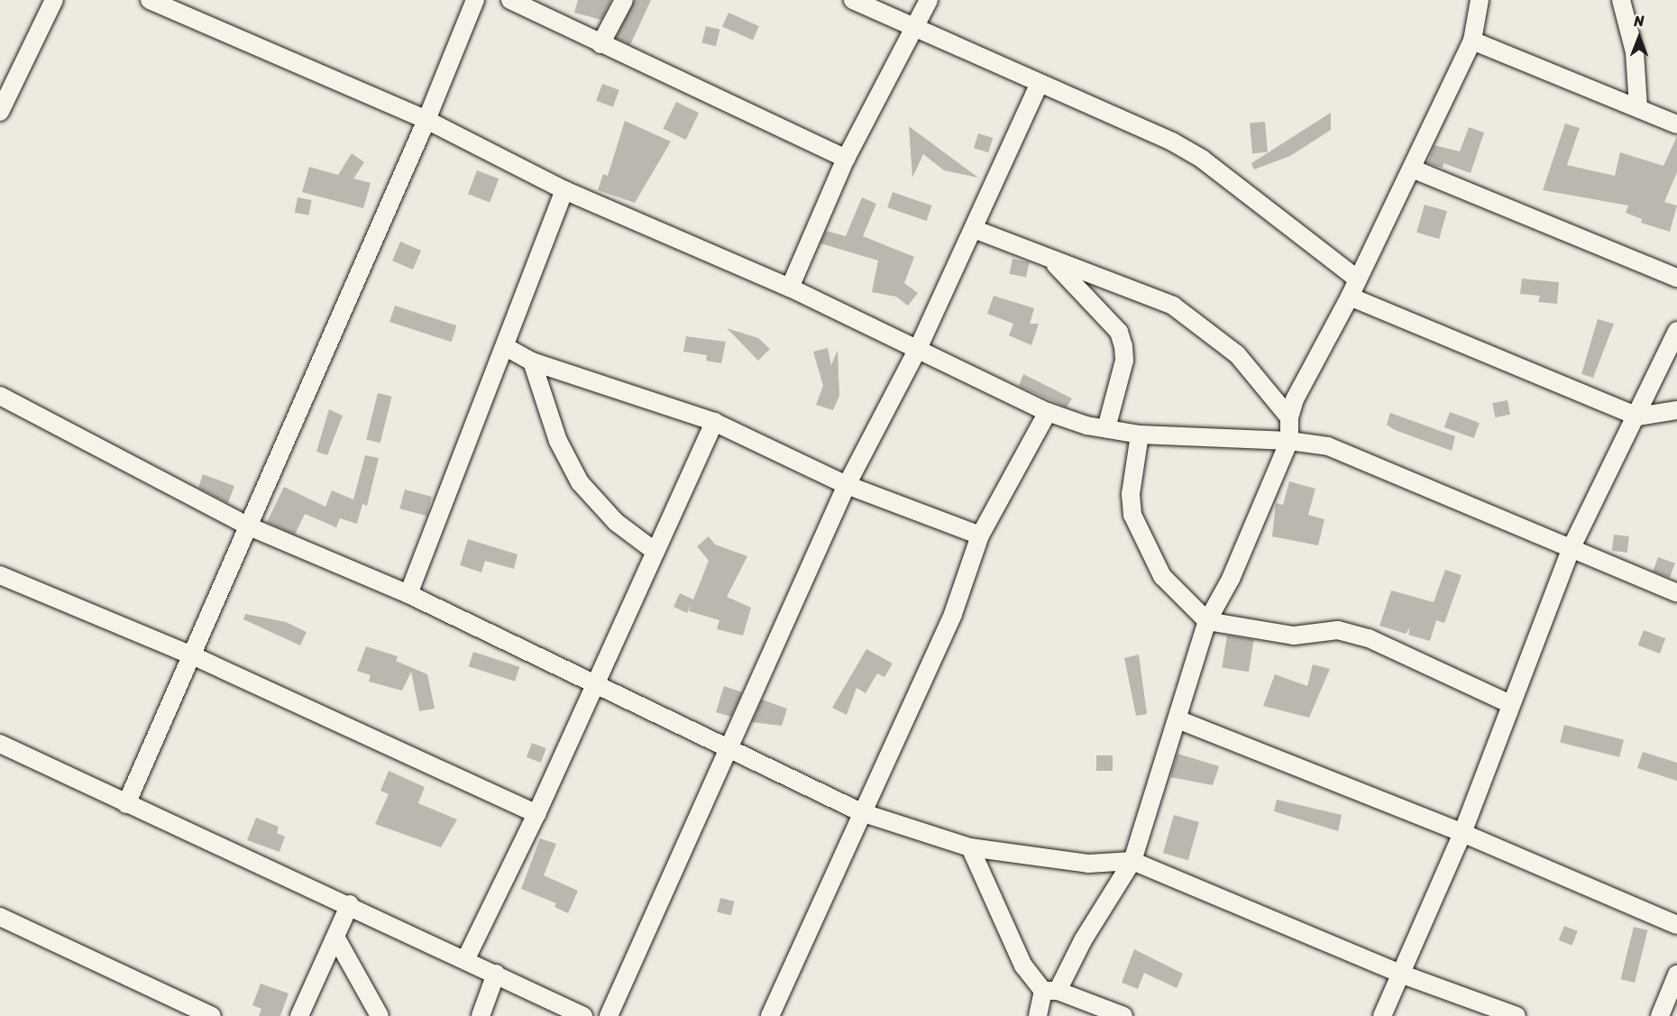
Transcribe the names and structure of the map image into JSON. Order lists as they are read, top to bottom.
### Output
{
  "north": "top"
}
